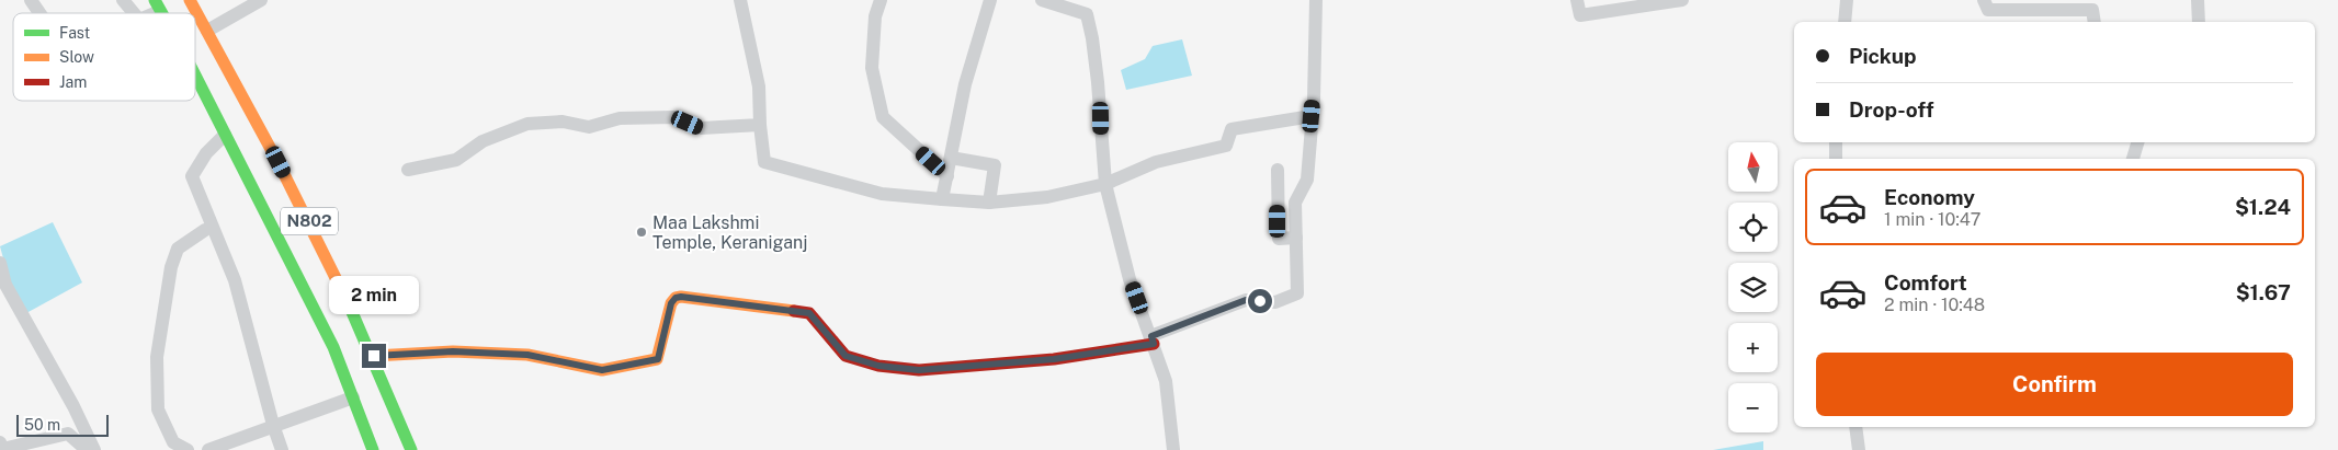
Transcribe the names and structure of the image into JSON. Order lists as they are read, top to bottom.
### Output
{
  "streets": {
    "main road": ["N802"]
  },
  "places": ["Maa Lakshmi Temple, Keraniganj"],
  "legend": ["Fast", "Slow", "Jam"],
  "scale_bar": "50 m",
  "north": "top",
  "page": {
    "banner": ["Pickup", "Drop-off"],
    "map_buttons": ["+", "−"],
    "list": [
      {
        "name": "Economy",
        "note": "1 min · 10:47",
        "value": "$1.24"
      },
      {
        "name": "Comfort",
        "note": "2 min · 10:48",
        "value": "$1.67"
      }
    ],
    "bubble": "2 min",
    "buttons": "Confirm",
    "scale": "50 m"
  }
}
